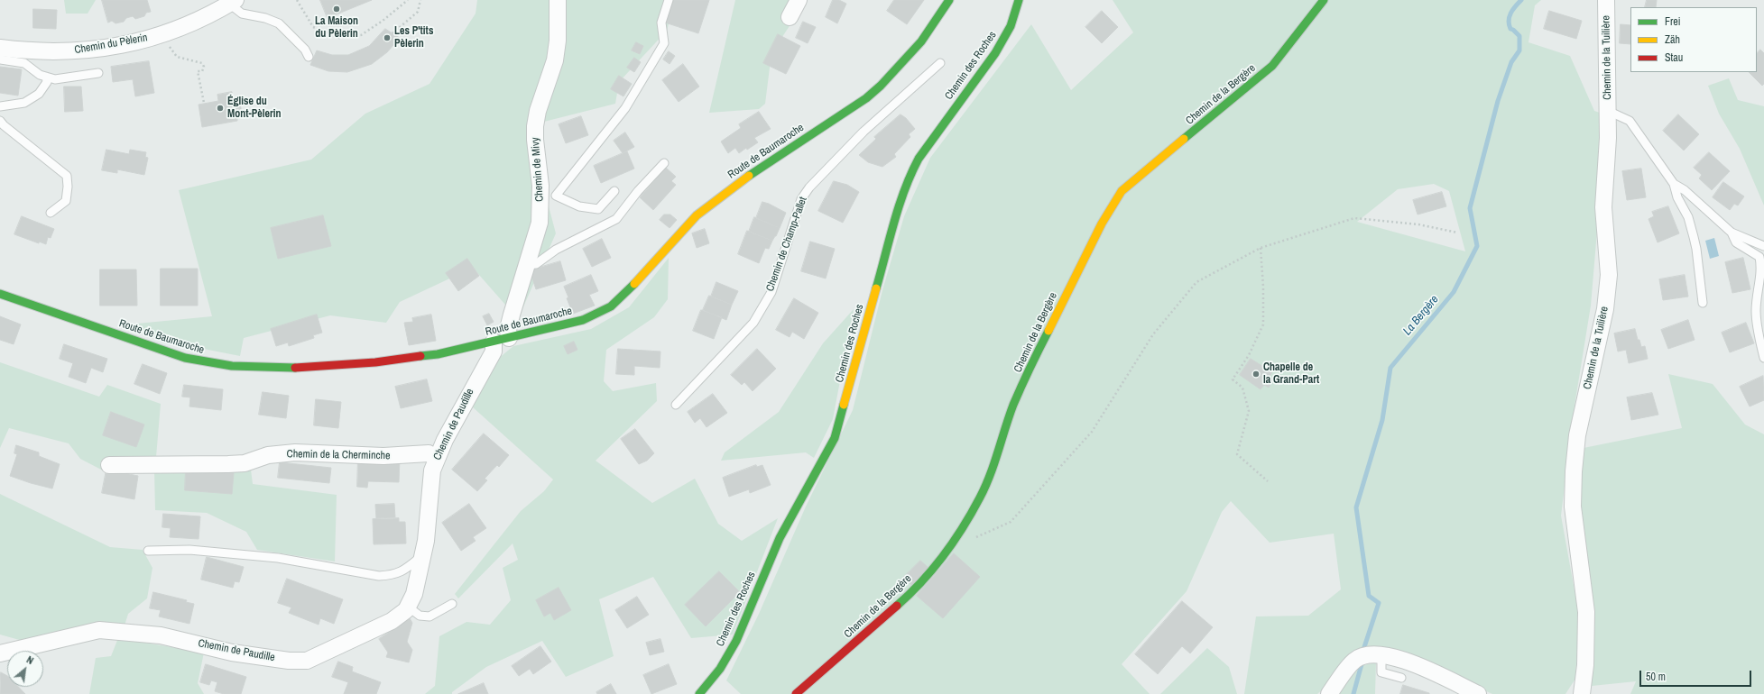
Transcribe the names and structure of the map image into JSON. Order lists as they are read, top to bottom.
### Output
{
  "streets": {
    "street": [
      "Chemin du Pèlerin",
      "Chemin de la Tuilière",
      "Chemin des Roches",
      "Chemin de la Bergère",
      "Route de Baumaroche",
      "Chemin de Mivy",
      "Chemin de Paudille",
      "Chemin de la Cherminche"
    ],
    "lane": ["Chemin de Champ-Pallet"]
  },
  "crossings": [
    ["Route de Baumaroche", "Chemin de Mivy"],
    ["Route de Baumaroche", "Chemin de Paudille"],
    ["Chemin de Mivy", "Chemin de Paudille"],
    ["Chemin de Paudille", "Chemin de la Cherminche"]
  ],
  "water": ["La Bergère"],
  "places": [
    "La Maison du Pèlerin",
    "Les P'tits Pèlerin",
    "Église du Mont-Pèlerin",
    "Chapelle de la Grand-Part"
  ],
  "legend": ["Frei", "Zäh", "Stau"],
  "scale_bar": "50 m",
  "north": "top right"
}
